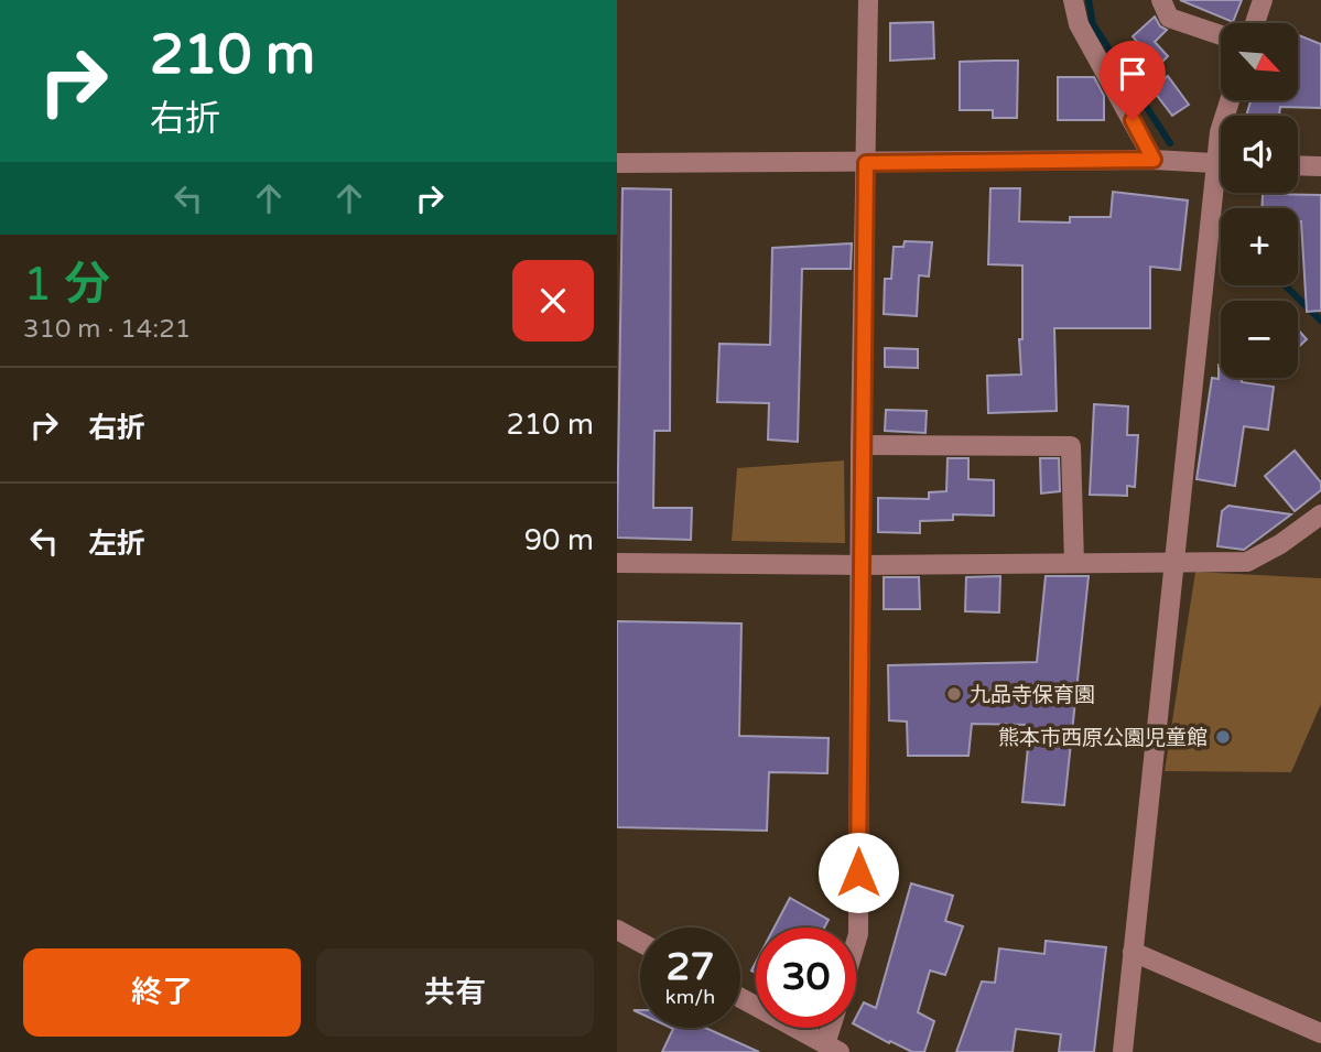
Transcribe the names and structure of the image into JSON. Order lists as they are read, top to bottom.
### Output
{
  "places": ["九品寺保育園", "熊本市西原公園児童館"],
  "north": "bottom right",
  "page": {
    "turn": ["210 m", "右折"],
    "map_buttons": ["+", "−"],
    "heading": ["1 分", "310 m · 14:21"],
    "list": [
      {
        "name": "右折",
        "value": "210 m"
      },
      {
        "name": "左折",
        "value": "90 m"
      }
    ],
    "speed": "27 km/h",
    "limit": "30",
    "buttons": ["終了", "共有"]
  }
}
